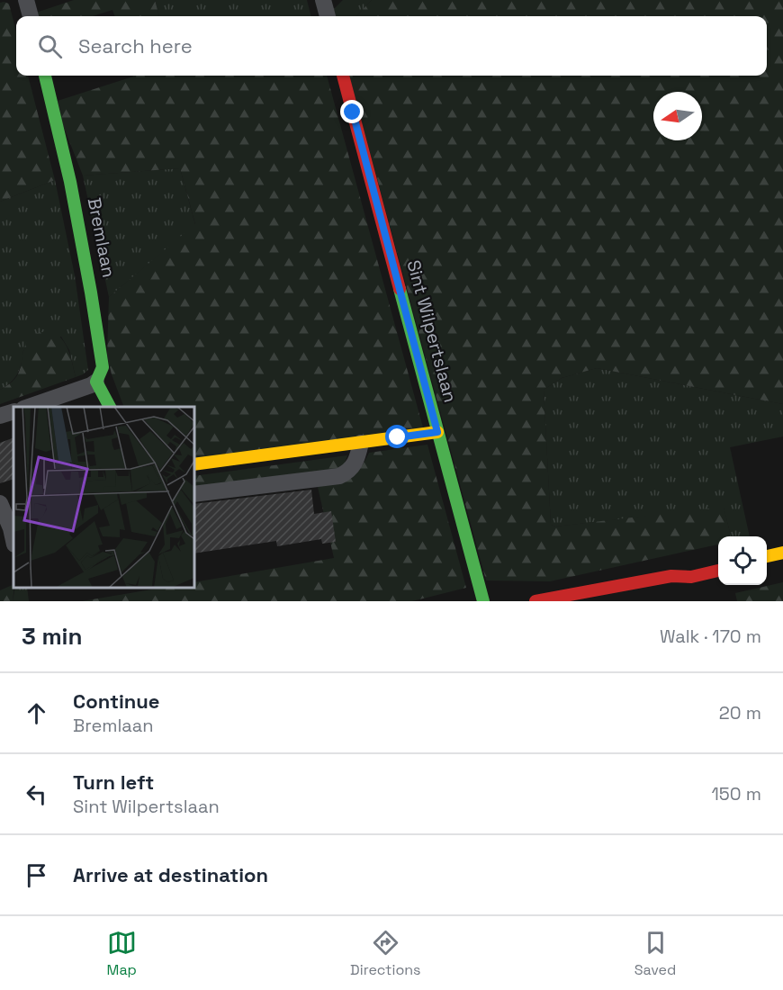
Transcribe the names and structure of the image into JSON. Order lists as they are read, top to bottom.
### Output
{
  "streets": {
    "street": ["Bremlaan", "Sint Wilpertslaan"]
  },
  "north": "left",
  "page": {
    "search": "Search here",
    "heading": ["3 min", "Walk · 170 m"],
    "list": [
      ["Continue", "Bremlaan", "20 m"],
      ["Turn left", "Sint Wilpertslaan", "150 m"],
      "Arrive at destination"
    ],
    "nav": ["Map", "Directions", "Saved"]
  }
}
